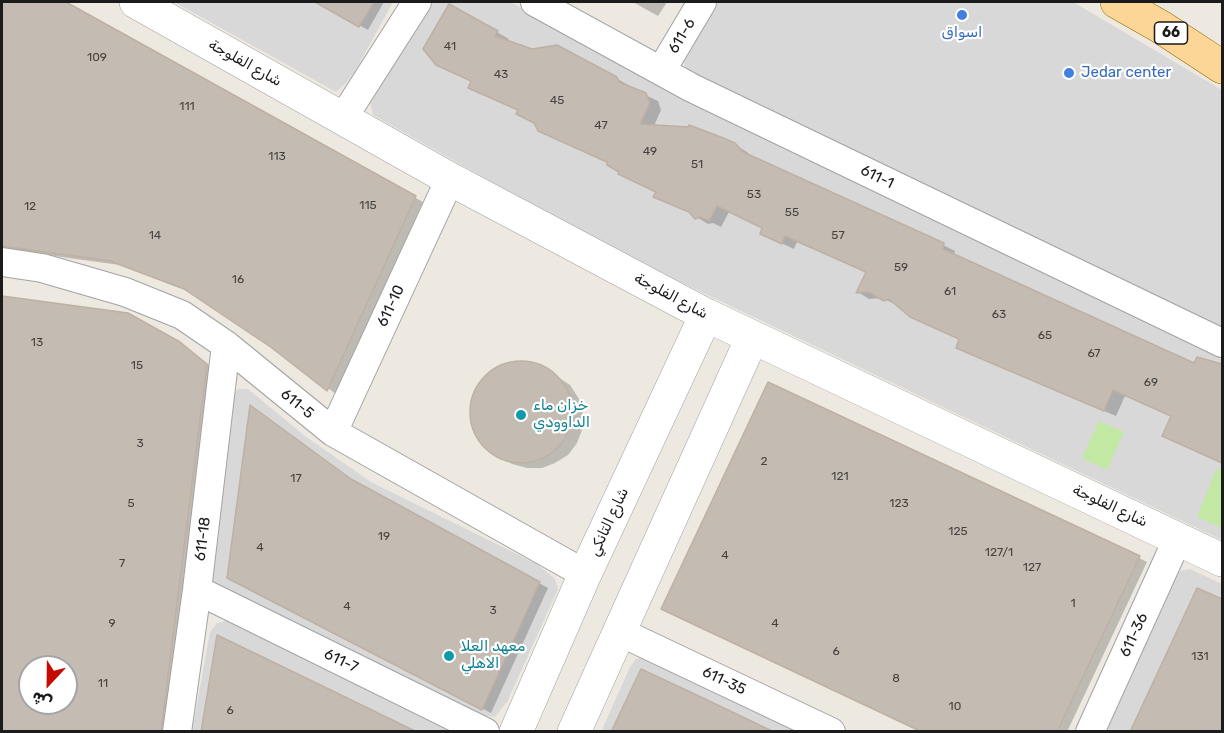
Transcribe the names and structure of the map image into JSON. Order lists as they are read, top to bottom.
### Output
{
  "streets": {
    "main road": ["66"],
    "street": [
      "611-6",
      "شارع الفلوجة",
      "611-1",
      "611-10",
      "611-5",
      "شارع التانكي",
      "611-18",
      "611-36",
      "611-7",
      "611-35"
    ]
  },
  "crossings": [
    ["611-6", "611-1"],
    ["شارع الفلوجة", "611-10"],
    ["شارع الفلوجة", "شارع التانكي"],
    ["شارع الفلوجة", "611-36"],
    ["611-10", "611-5"],
    ["611-5", "شارع التانكي"],
    ["611-5", "611-18"],
    ["611-18", "611-7"]
  ],
  "places": [
    "اسواق",
    "Jedar center",
    "خزان ماء الداوودي",
    "معهد العلا الاهلي"
  ],
  "house_numbers": [
    "41",
    "109",
    "43",
    "45",
    "111",
    "47",
    "49",
    "113",
    "51",
    "53",
    "115",
    "12",
    "55",
    "14",
    "57",
    "59",
    "16",
    "61",
    "63",
    "65",
    "13",
    "67",
    "15",
    "69",
    "3",
    "2",
    "121",
    "17",
    "5",
    "123",
    "125",
    "19",
    "4",
    "127/1",
    "4",
    "7",
    "127",
    "1",
    "4",
    "3",
    "9",
    "4",
    "6",
    "131",
    "8",
    "11",
    "10",
    "6"
  ],
  "north": "bottom"
}
